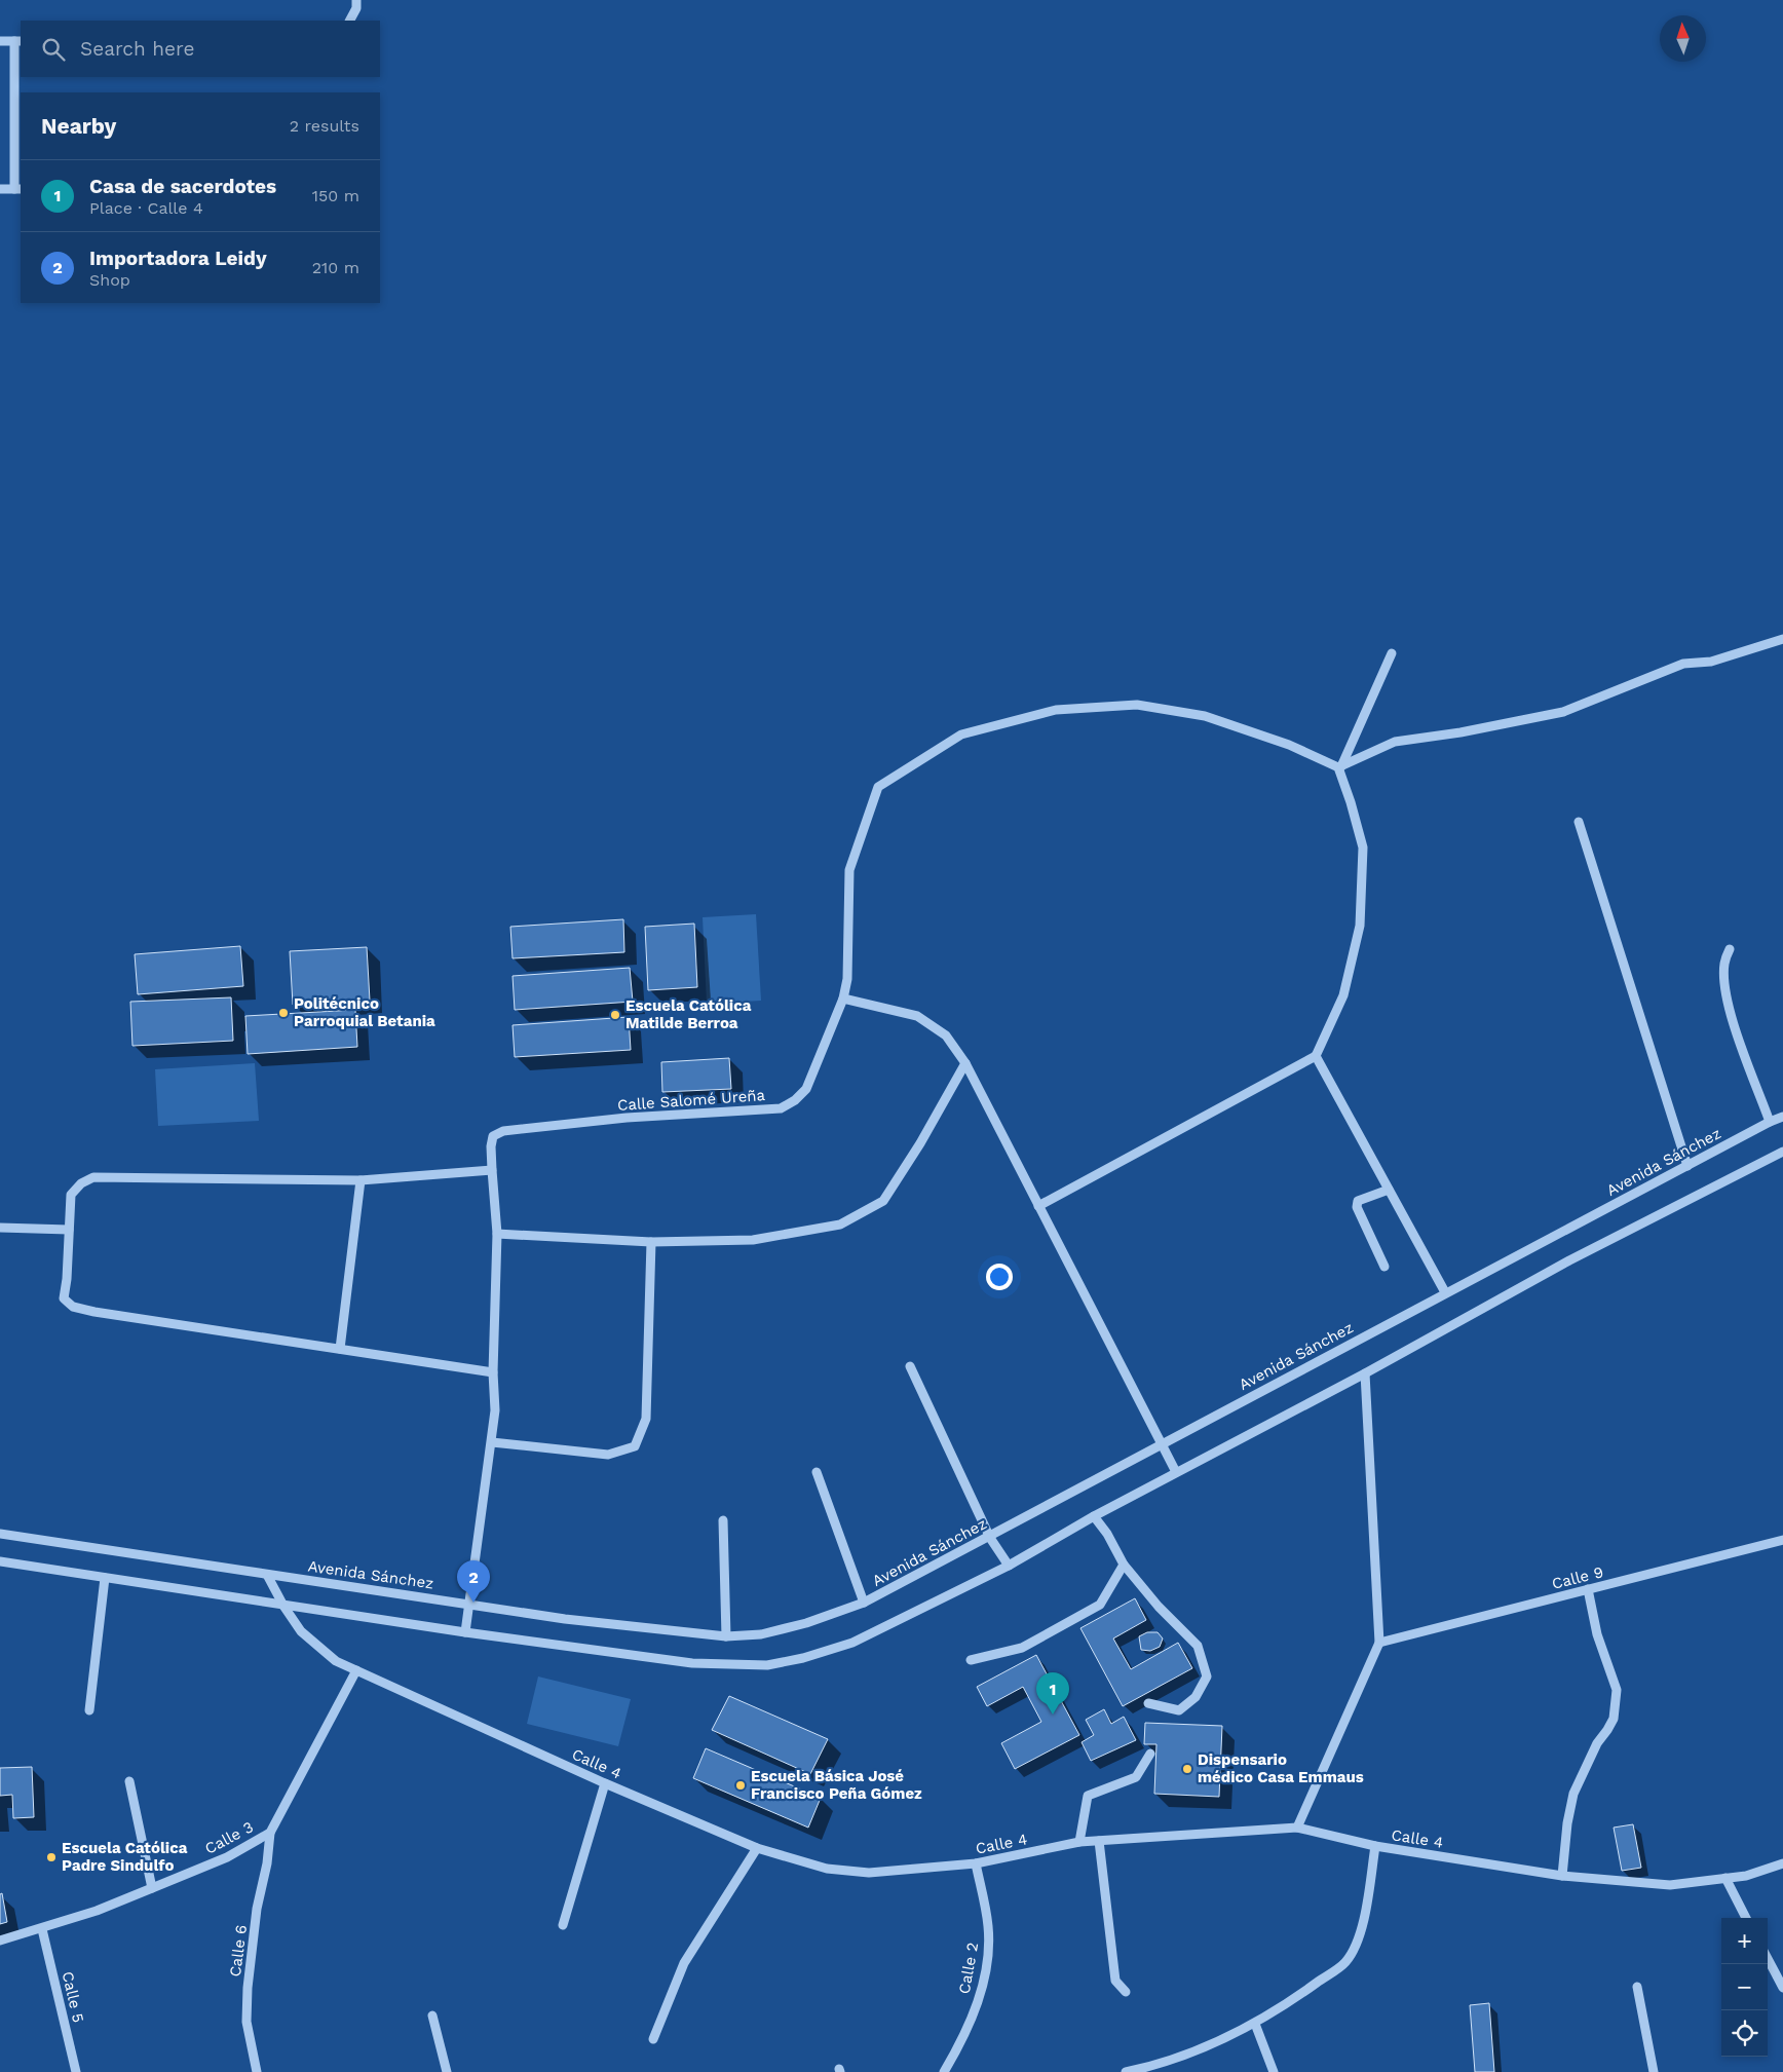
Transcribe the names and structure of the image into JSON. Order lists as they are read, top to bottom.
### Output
{
  "streets": {
    "street": [
      "Calle Salomé Ureña",
      "Avenida Sánchez",
      "Calle 9",
      "Calle 4",
      "Calle 3",
      "Calle 6",
      "Calle 2",
      "Calle 5"
    ]
  },
  "crossings": [
    ["Calle Salomé Ureña", "Avenida Sánchez"],
    ["Avenida Sánchez", "Calle 4"],
    ["Calle 4", "Calle 3"],
    ["Calle 4", "Calle 2"],
    ["Calle 3", "Calle 6"],
    ["Calle 3", "Calle 5"]
  ],
  "places": [
    "Politécnico Parroquial Betania",
    "Escuela Católica Matilde Berroa",
    "Dispensario médico Casa Emmaus",
    "Escuela Básica José Francisco Peña Gómez",
    "Escuela Católica Padre Sindulfo"
  ],
  "north": "top",
  "page": {
    "search": "Search here",
    "heading": ["Nearby", "2 results"],
    "list": [
      {
        "mark": "1",
        "name": "Casa de sacerdotes",
        "note": "Place · Calle 4",
        "value": "150 m"
      },
      {
        "mark": "2",
        "name": "Importadora Leidy",
        "note": "Shop",
        "value": "210 m"
      }
    ],
    "pins": ["2", "1"],
    "map_buttons": ["+", "−"]
  }
}
